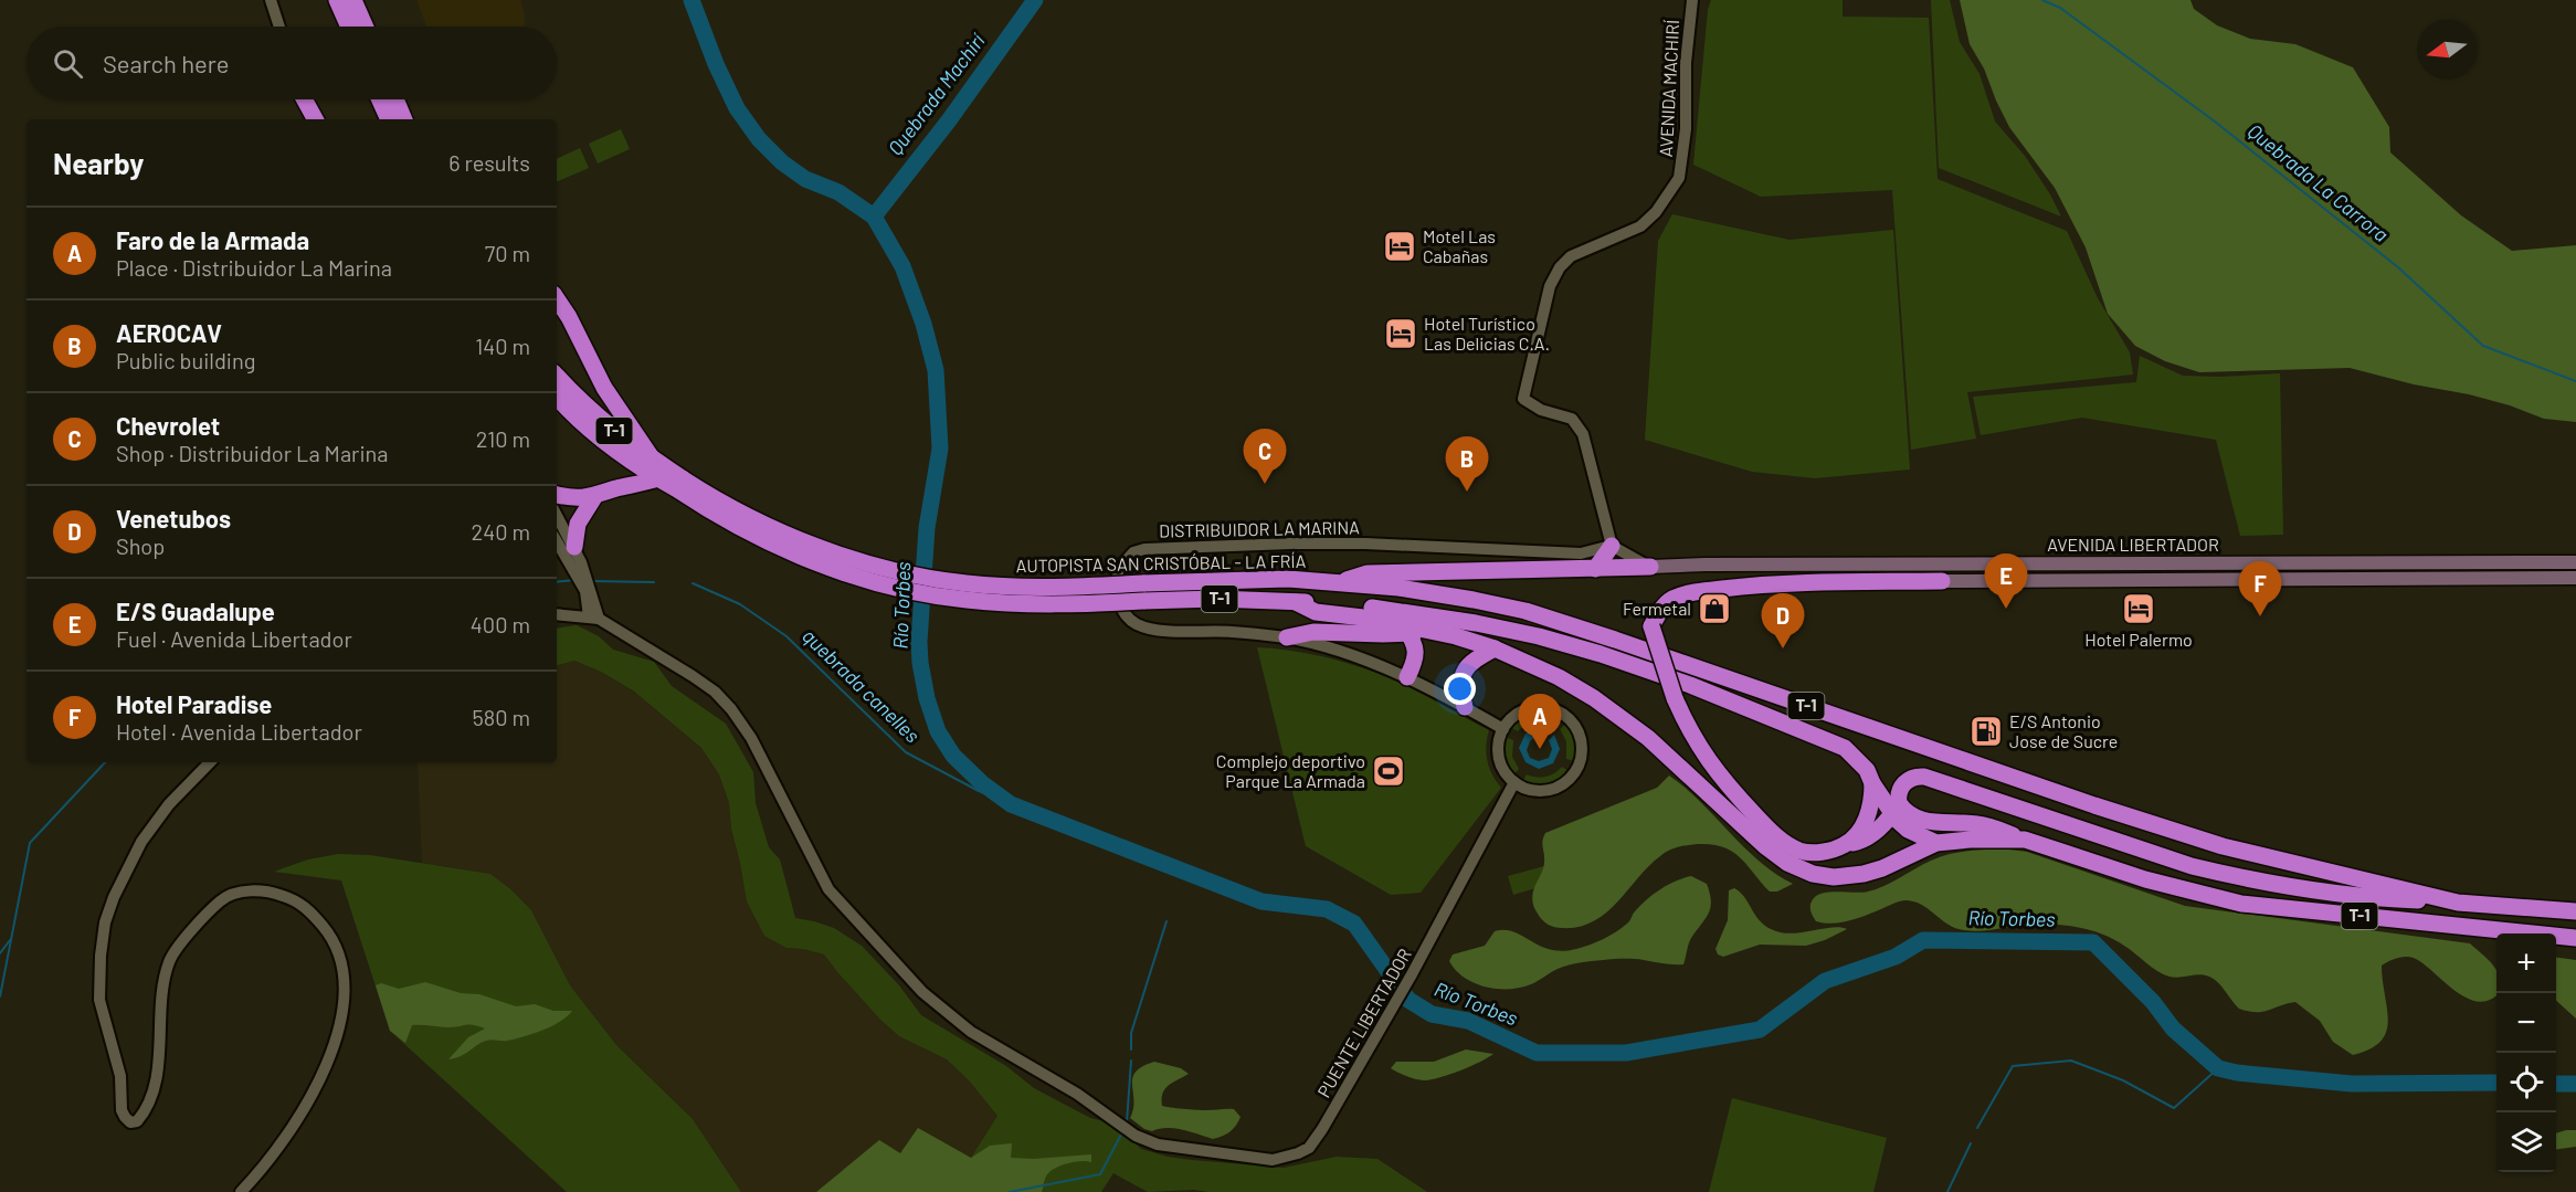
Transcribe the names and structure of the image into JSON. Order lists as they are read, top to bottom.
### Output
{
  "streets": {
    "highway": ["T-1", "AUTOPISTA SAN CRISTÓBAL - LA FRÍA"],
    "main road": ["AVENIDA LIBERTADOR"],
    "street": ["AVENIDA MACHIRÍ", "DISTRIBUIDOR LA MARINA", "PUENTE LIBERTADOR"]
  },
  "crossings": [
    ["AVENIDA MACHIRÍ", "DISTRIBUIDOR LA MARINA"],
    ["DISTRIBUIDOR LA MARINA", "PUENTE LIBERTADOR"]
  ],
  "water": [
    "Quebrada Machirí",
    "Quebrada La Carrora",
    "Río Torbes",
    "quebrada canelles"
  ],
  "places": {
    "hotel": ["Motel Las Cabañas", "Hotel Turístico Las Delicias C.A.", "Hotel Palermo"],
    "shop": ["Fermetal"],
    "fuel station": ["E/S Antonio Jose de Sucre"],
    "sports": ["Complejo deportivo Parque La Armada"]
  },
  "north": "left",
  "page": {
    "search": "Search here",
    "heading": ["Nearby", "6 results"],
    "list": [
      {
        "mark": "A",
        "name": "Faro de la Armada",
        "note": "Place · Distribuidor La Marina",
        "value": "70 m"
      },
      {
        "mark": "B",
        "name": "AEROCAV",
        "note": "Public building",
        "value": "140 m"
      },
      {
        "mark": "C",
        "name": "Chevrolet",
        "note": "Shop · Distribuidor La Marina",
        "value": "210 m"
      },
      {
        "mark": "D",
        "name": "Venetubos",
        "note": "Shop",
        "value": "240 m"
      },
      {
        "mark": "E",
        "name": "E/S Guadalupe",
        "note": "Fuel · Avenida Libertador",
        "value": "400 m"
      },
      {
        "mark": "F",
        "name": "Hotel Paradise",
        "note": "Hotel · Avenida Libertador",
        "value": "580 m"
      }
    ],
    "pins": [
      "C",
      "B",
      "E",
      "F",
      "D",
      "A"
    ],
    "map_buttons": ["+", "−"]
  }
}
